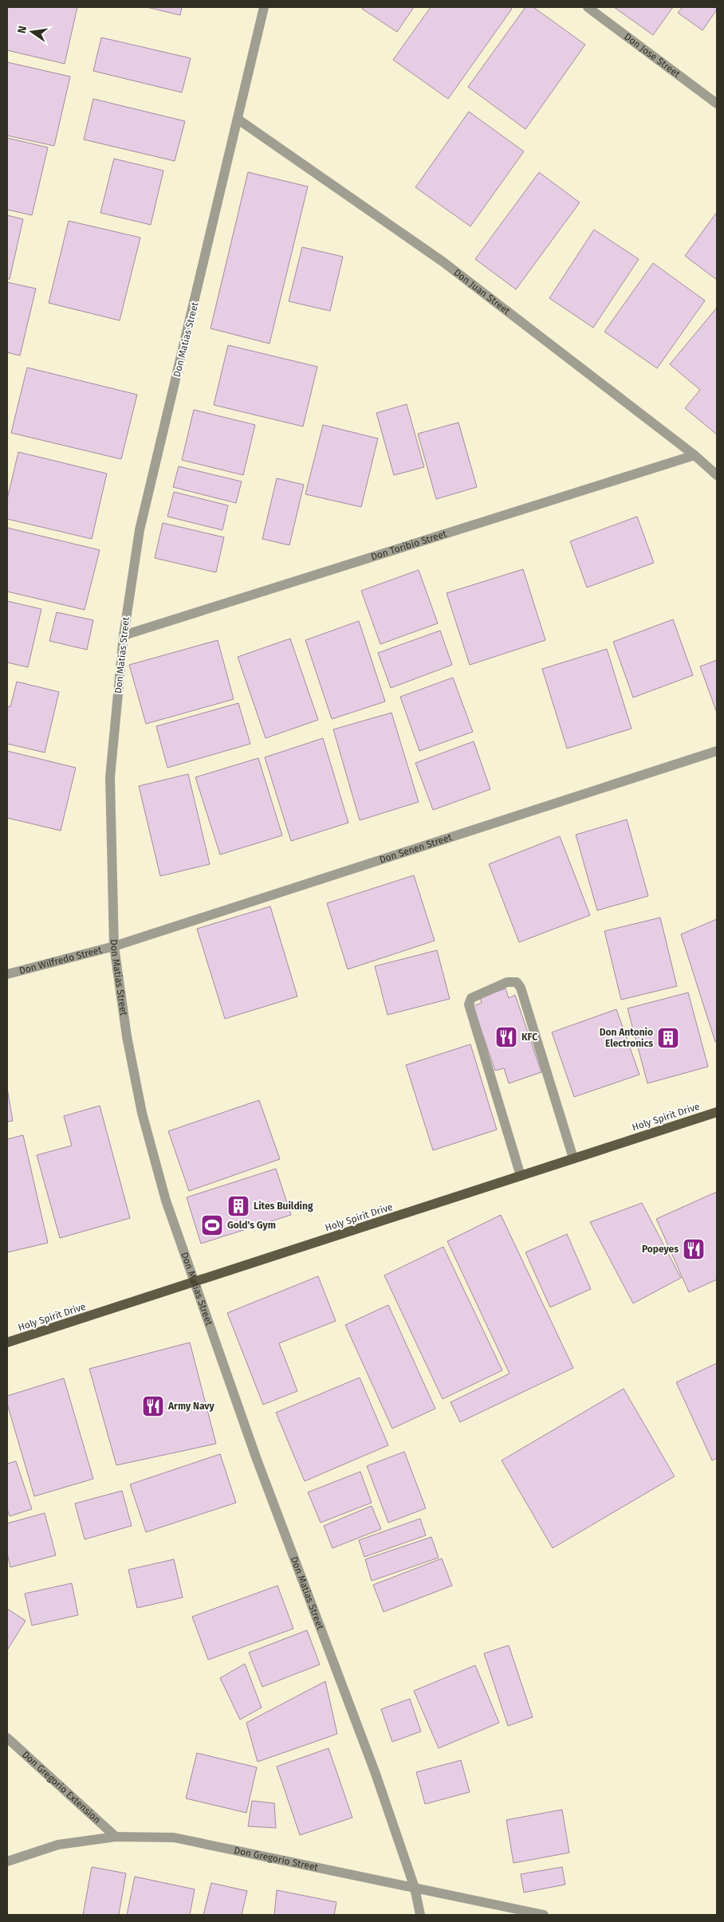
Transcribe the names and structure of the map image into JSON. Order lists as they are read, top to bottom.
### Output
{
  "streets": {
    "main road": ["Holy Spirit Drive"],
    "street": [
      "Don Jose Street",
      "Don Juan Street",
      "Don Matias Street",
      "Don Toribio Street",
      "Don Senen Street",
      "Don Wilfredo Street",
      "Don Gregorio Extension",
      "Don Gregorio Street"
    ]
  },
  "crossings": [
    ["Don Juan Street", "Don Matias Street"],
    ["Don Juan Street", "Don Toribio Street"],
    ["Don Matias Street", "Don Toribio Street"],
    ["Don Matias Street", "Don Senen Street"],
    ["Don Matias Street", "Don Wilfredo Street"],
    ["Don Matias Street", "Holy Spirit Drive"],
    ["Don Matias Street", "Don Gregorio Street"],
    ["Don Senen Street", "Don Wilfredo Street"],
    ["Don Gregorio Extension", "Don Gregorio Street"]
  ],
  "places": {
    "restaurant": ["KFC", "Popeyes", "Army Navy"],
    "building": ["Don Antonio Electronics", "Lites Building"],
    "sports": ["Gold's Gym"]
  },
  "north": "left"
}
